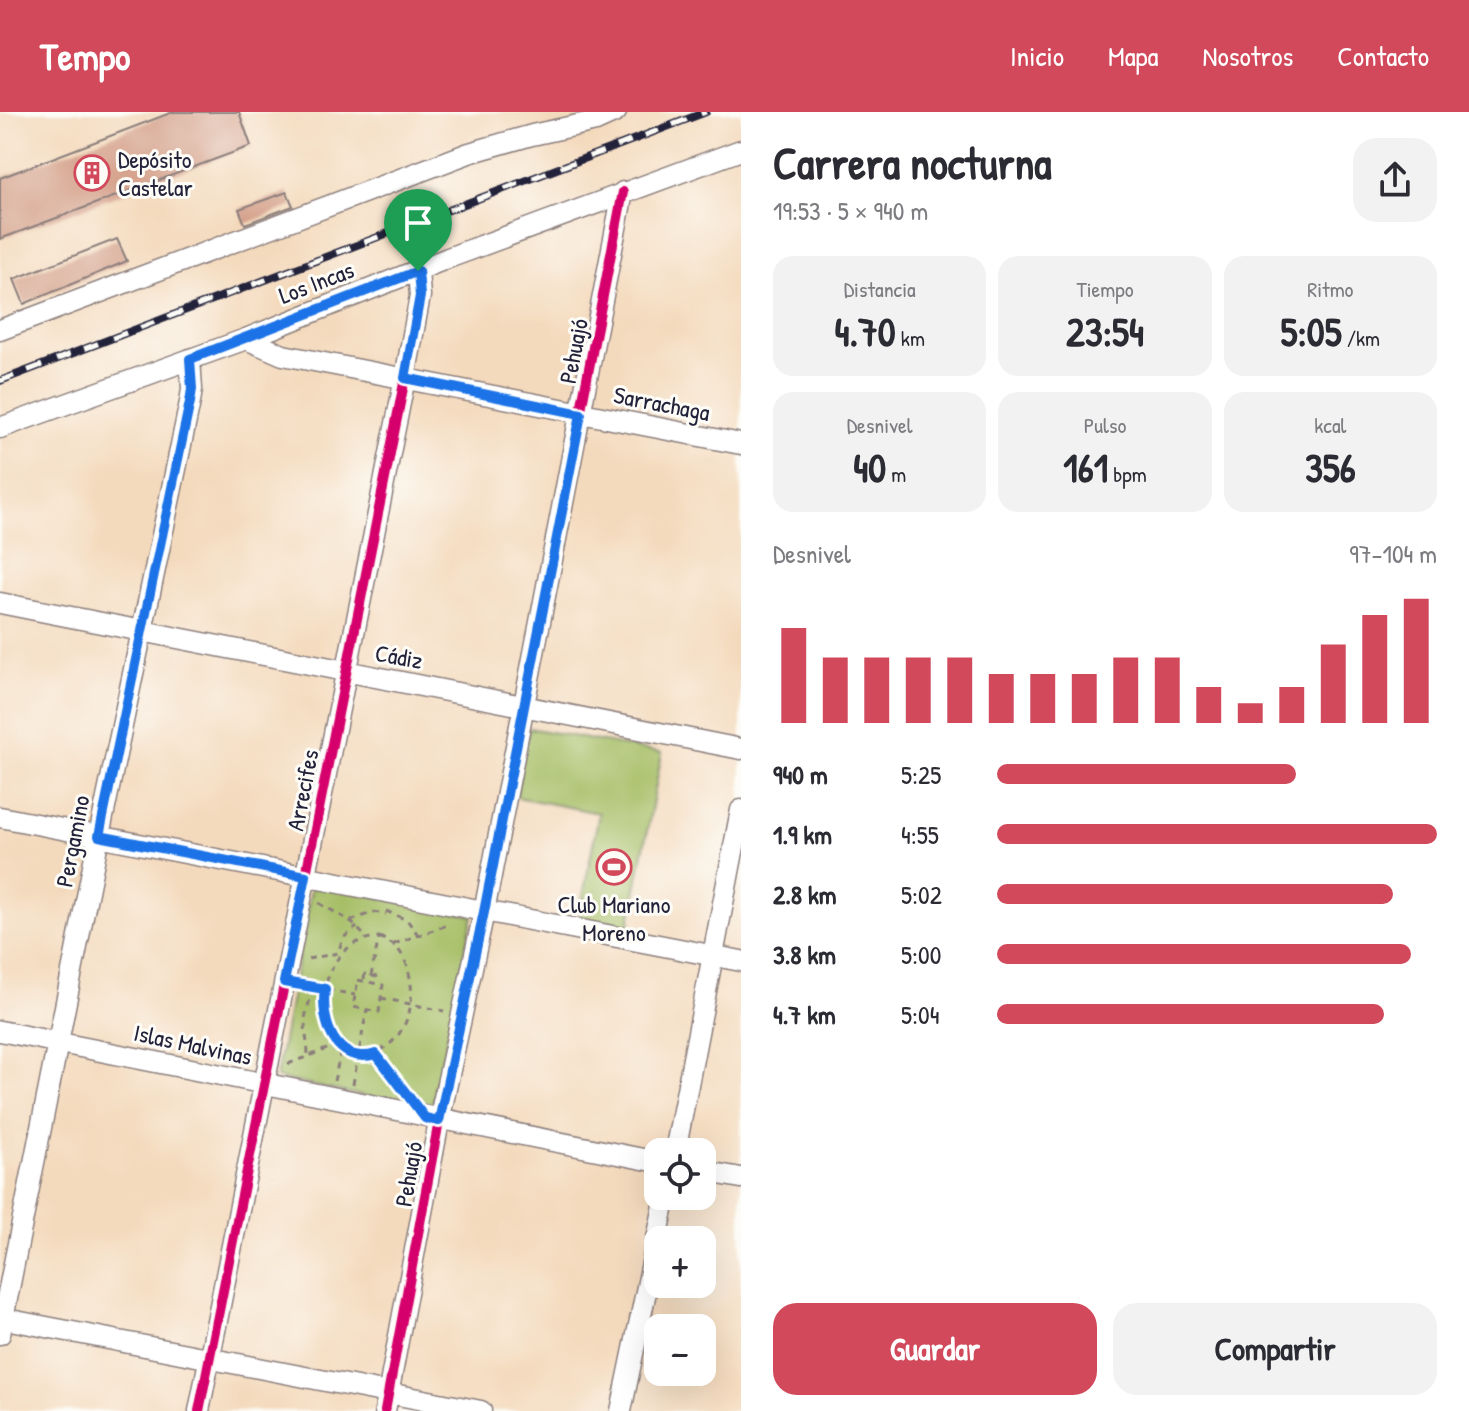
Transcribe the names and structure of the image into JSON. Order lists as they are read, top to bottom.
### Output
{
  "streets": {
    "street": [
      "Los Incas",
      "Pehuajó",
      "Sarrachaga",
      "Cádiz",
      "Arrecifes",
      "Pergamino",
      "Islas Malvinas"
    ]
  },
  "crossings": [
    ["Los Incas", "Pehuajó"],
    ["Los Incas", "Sarrachaga"],
    ["Los Incas", "Arrecifes"],
    ["Los Incas", "Pergamino"],
    ["Pehuajó", "Sarrachaga"],
    ["Pehuajó", "Cádiz"],
    ["Pehuajó", "Islas Malvinas"],
    ["Sarrachaga", "Arrecifes"],
    ["Cádiz", "Arrecifes"],
    ["Cádiz", "Pergamino"],
    ["Arrecifes", "Islas Malvinas"],
    ["Pergamino", "Islas Malvinas"]
  ],
  "places": {
    "building": ["Depósito Castelar"],
    "sports": ["Club Mariano Moreno"]
  },
  "page": {
    "header": "Tempo",
    "nav": [
      "Inicio",
      "Mapa",
      "Nosotros",
      "Contacto"
    ],
    "heading": ["Carrera nocturna", "19:53 · 5 × 940 m"],
    "stats": [
      ["Distancia", "4.70 km"],
      ["Tiempo", "23:54"],
      ["Ritmo", "5:05 /km"],
      ["Desnivel", "40 m"],
      ["Pulso", "161 bpm"],
      ["kcal", "356"]
    ],
    "chart": ["Desnivel", "97–104 m"],
    "list": [
      {
        "name": "940 m",
        "note": "5:25"
      },
      {
        "name": "1.9 km",
        "note": "4:55"
      },
      {
        "name": "2.8 km",
        "note": "5:02"
      },
      {
        "name": "3.8 km",
        "note": "5:00"
      },
      {
        "name": "4.7 km",
        "note": "5:04"
      }
    ],
    "map_buttons": ["+", "−"],
    "buttons": ["Guardar", "Compartir"]
  }
}
